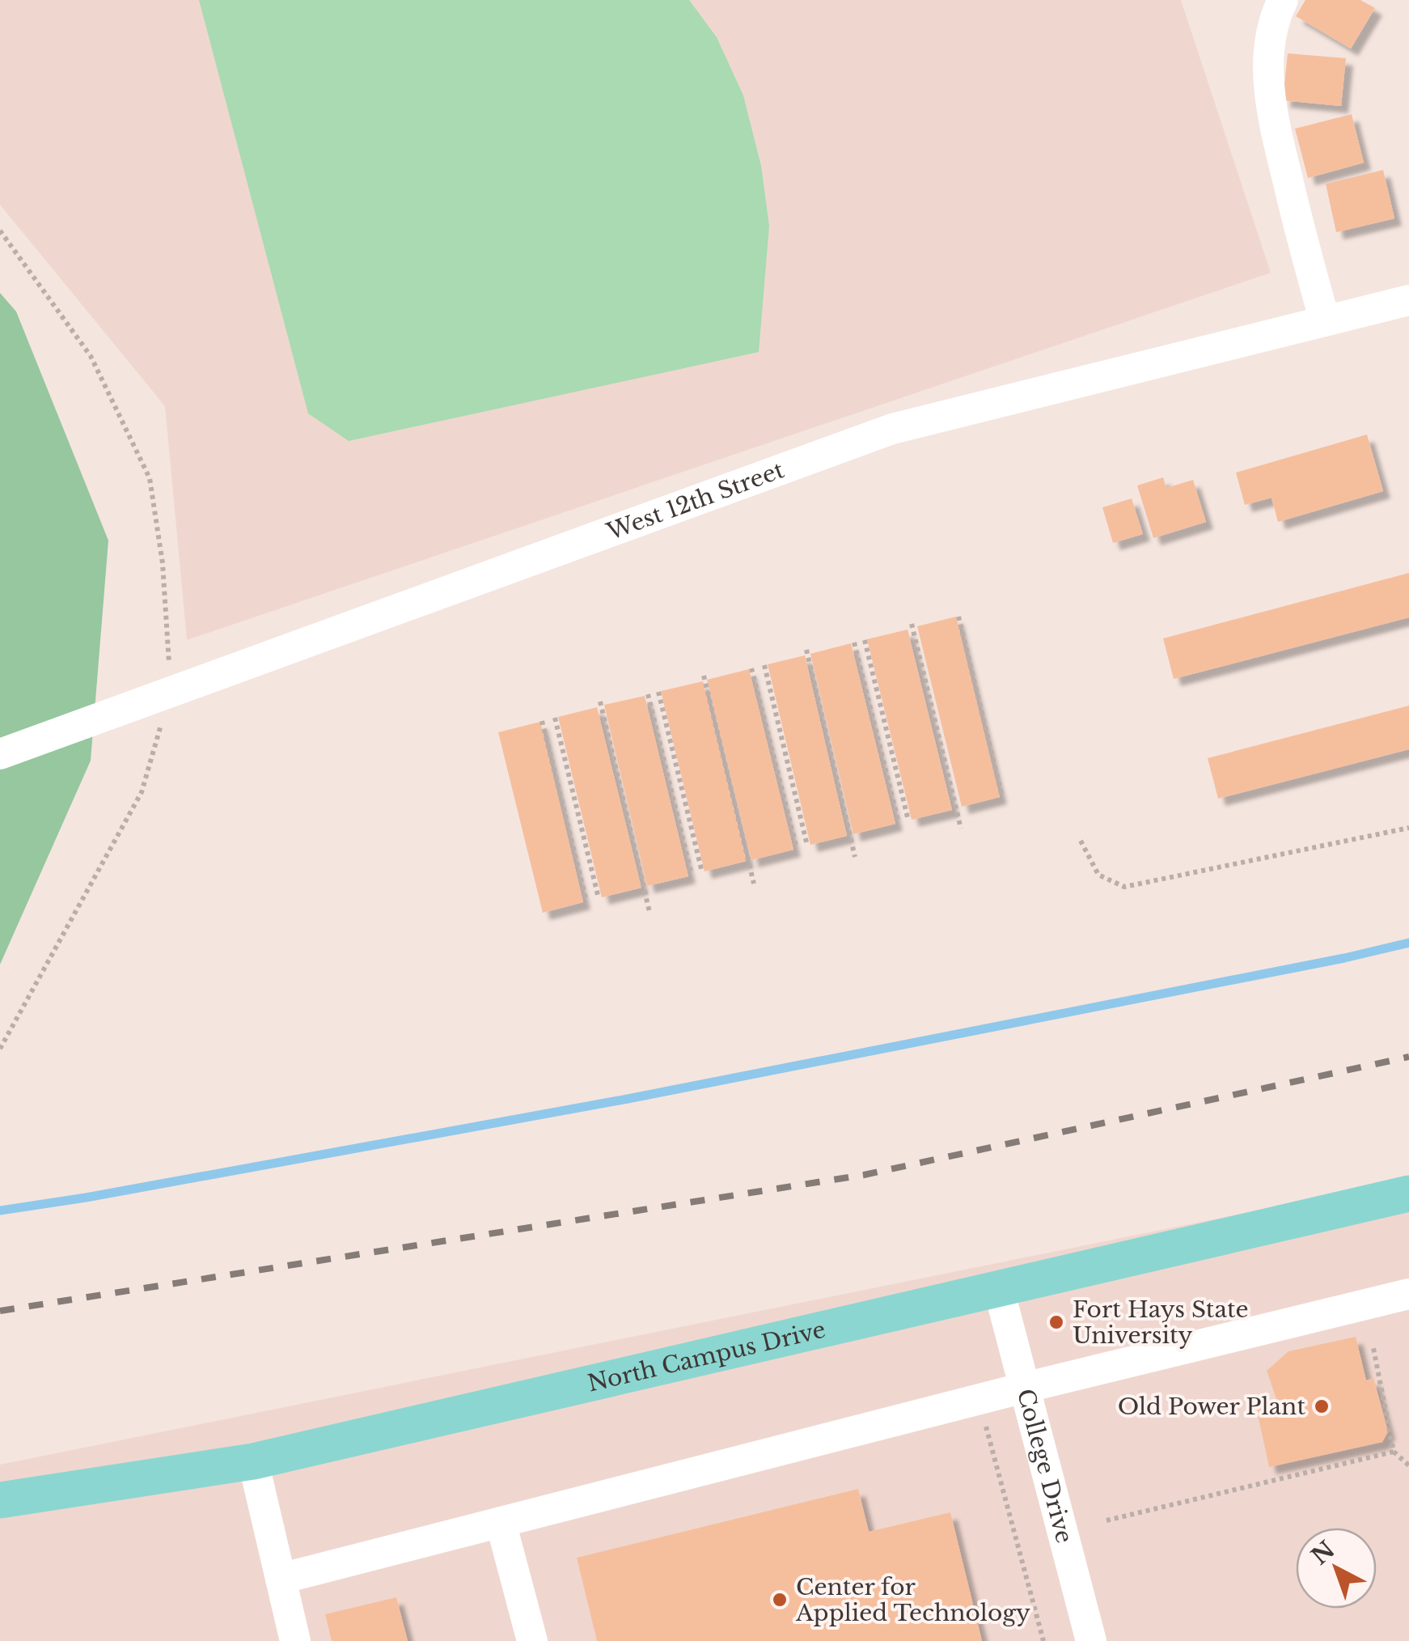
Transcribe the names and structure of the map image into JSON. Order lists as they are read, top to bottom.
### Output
{
  "streets": {
    "main road": ["North Campus Drive"],
    "street": ["West 12th Street", "College Drive"]
  },
  "crossings": [
    ["North Campus Drive", "College Drive"]
  ],
  "places": ["Fort Hays State University", "Old Power Plant", "Center for Applied Technology"],
  "north": "top left"
}
